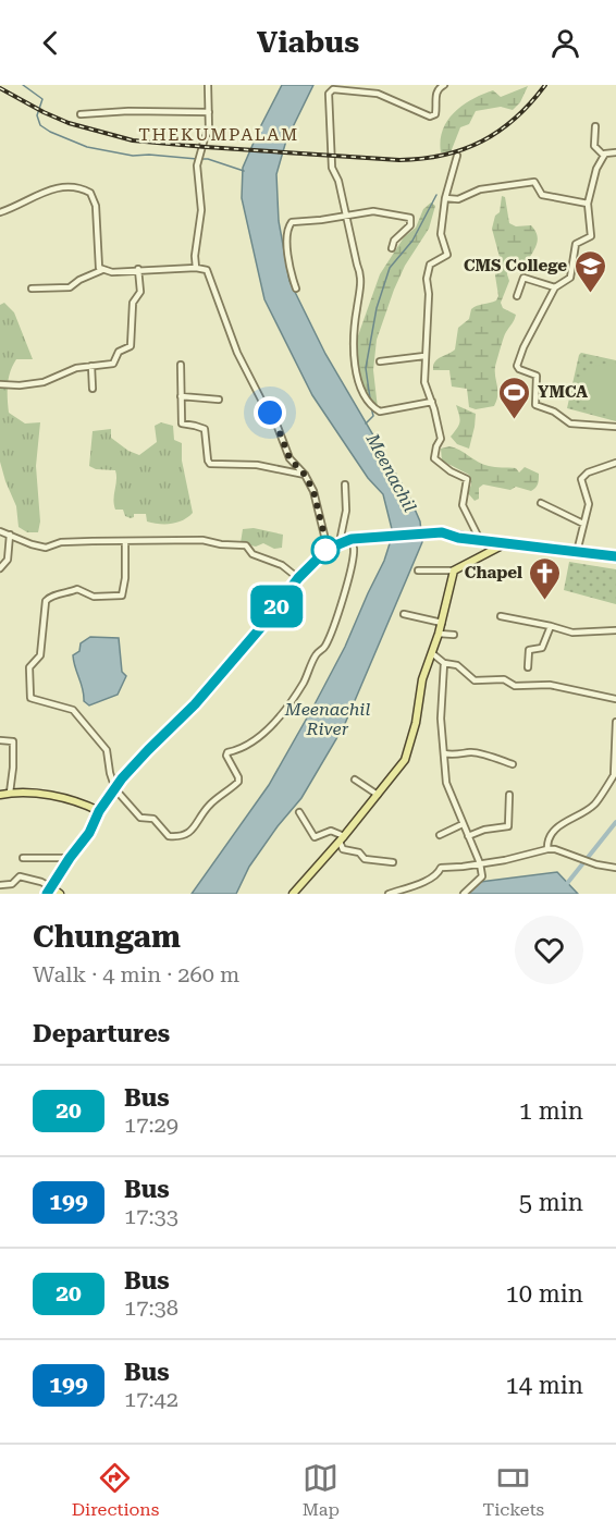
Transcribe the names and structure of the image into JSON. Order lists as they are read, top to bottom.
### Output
{
  "districts": ["THEKUMPALAM"],
  "water": ["Meenachil", "Meenachil River"],
  "places": {
    "school or university": ["CMS College"],
    "sports": ["YMCA"],
    "church": ["Chapel"]
  },
  "lines": ["bus line 20"],
  "page": {
    "header": "Viabus",
    "on_map": "20",
    "heading": [
      ["Chungam", "Walk · 4 min · 260 m"],
      "Departures"
    ],
    "list": [
      {
        "mark": "20",
        "name": "Bus",
        "note": "17:29",
        "value": "1 min"
      },
      {
        "mark": "199",
        "name": "Bus",
        "note": "17:33",
        "value": "5 min"
      },
      {
        "mark": "20",
        "name": "Bus",
        "note": "17:38",
        "value": "10 min"
      },
      {
        "mark": "199",
        "name": "Bus",
        "note": "17:42",
        "value": "14 min"
      }
    ],
    "tabs": ["Directions", "Map", "Tickets"]
  }
}
